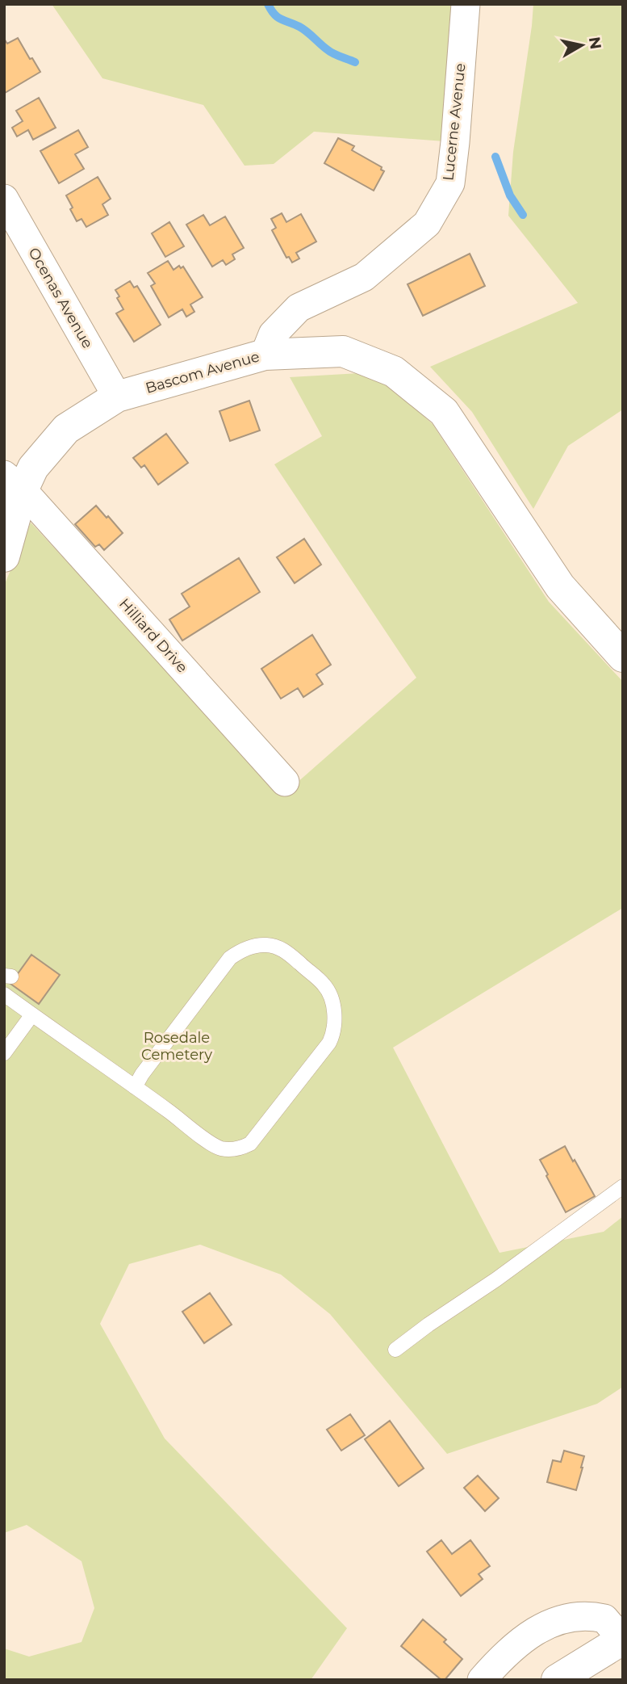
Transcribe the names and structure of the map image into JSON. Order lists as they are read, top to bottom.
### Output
{
  "streets": {
    "street": [
      "Lucerne Avenue",
      "Ocenas Avenue",
      "Bascom Avenue",
      "Hilliard Drive"
    ]
  },
  "crossings": [
    ["Lucerne Avenue", "Bascom Avenue"],
    ["Ocenas Avenue", "Bascom Avenue"],
    ["Bascom Avenue", "Hilliard Drive"]
  ],
  "parks": ["Rosedale Cemetery"],
  "north": "right"
}
